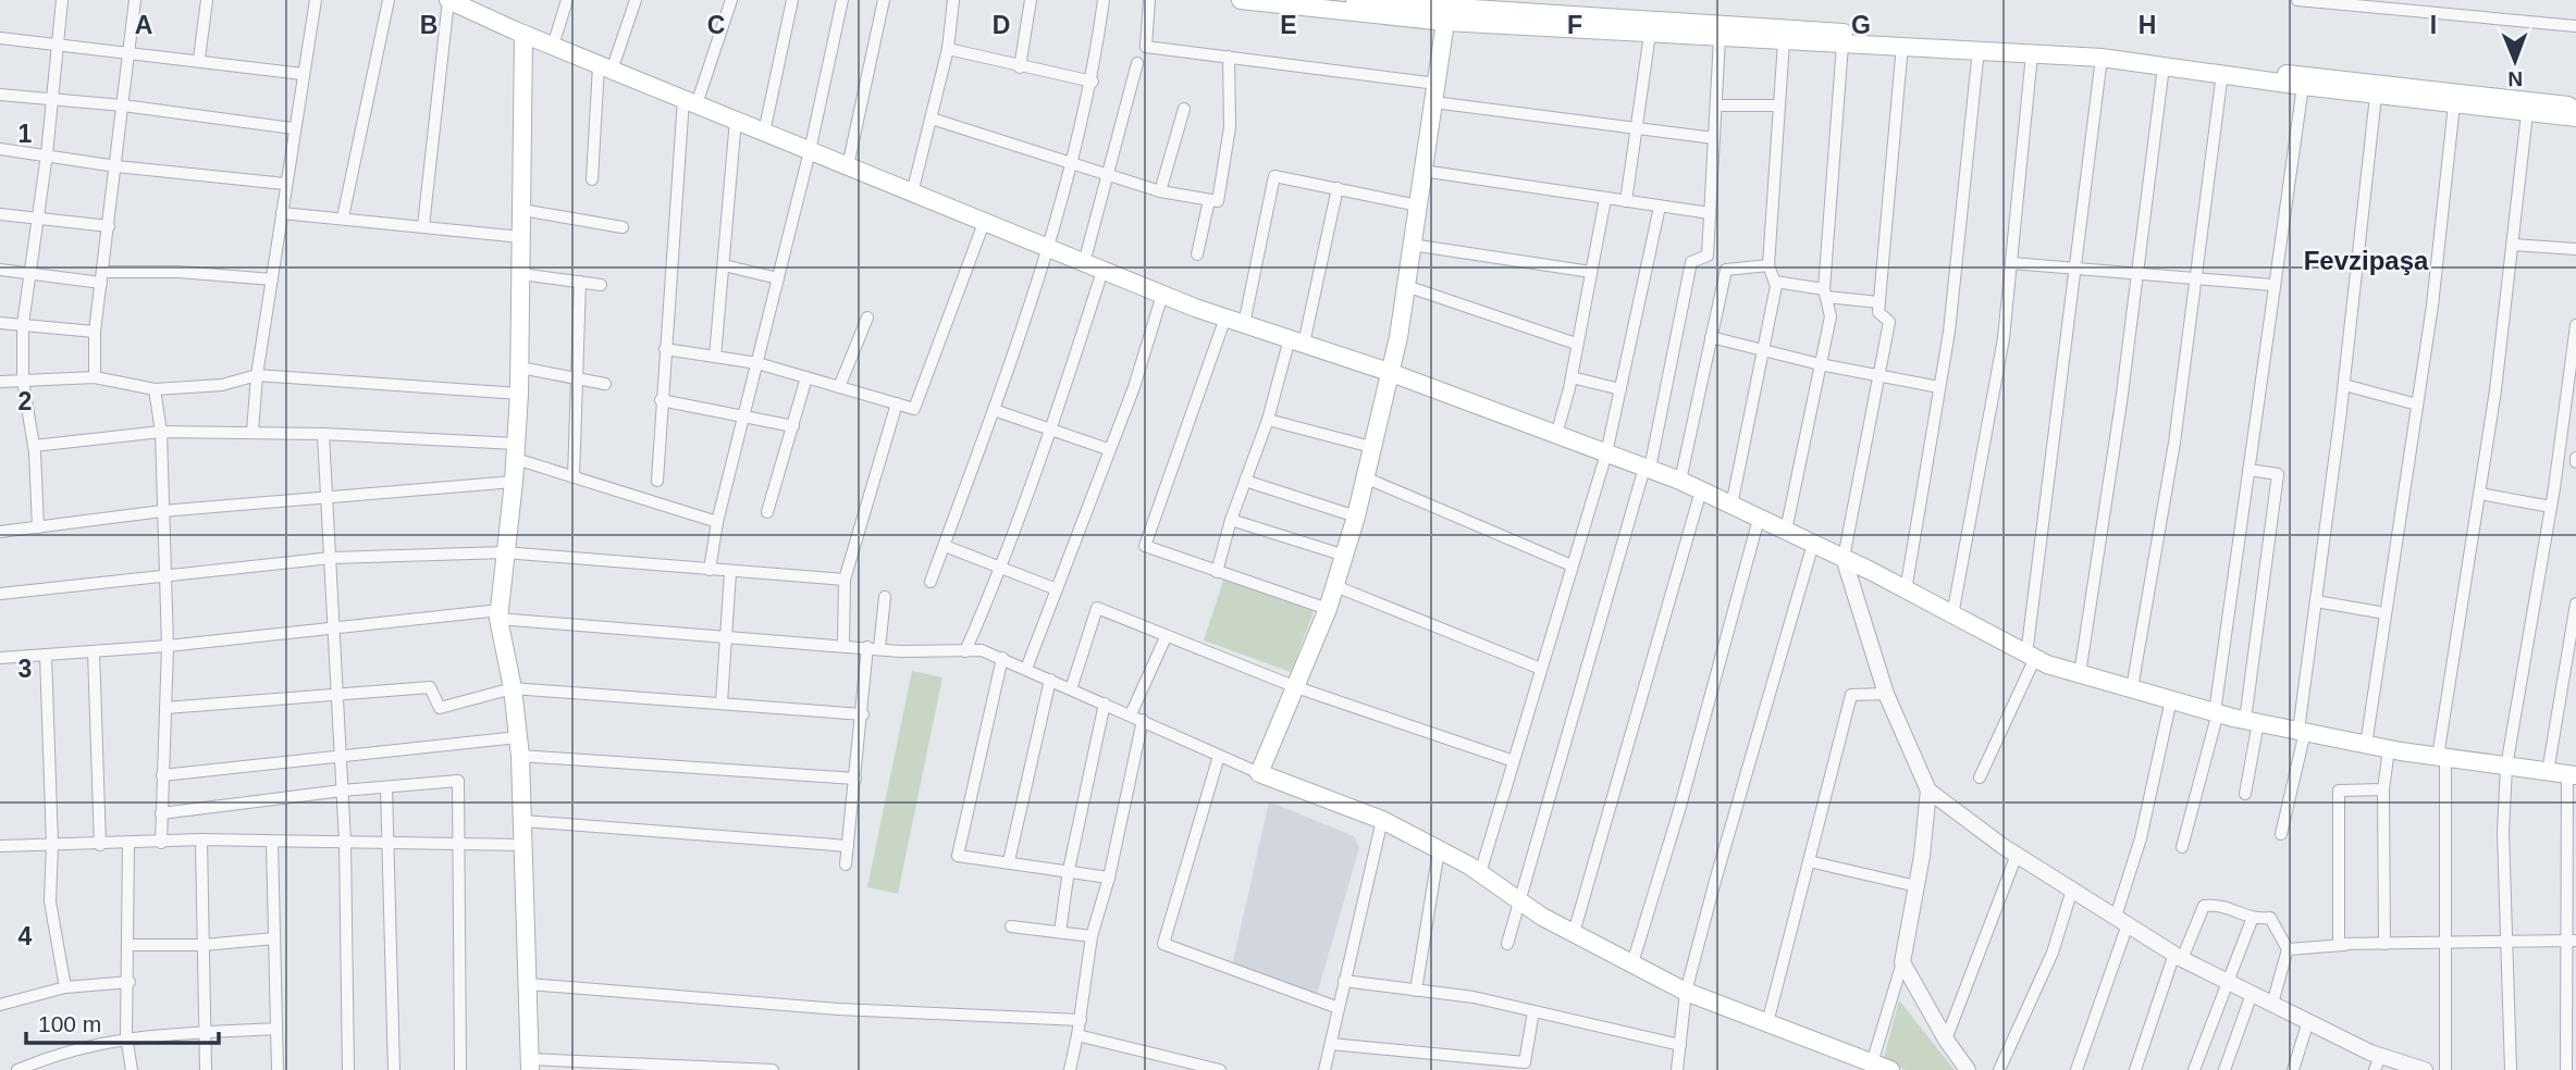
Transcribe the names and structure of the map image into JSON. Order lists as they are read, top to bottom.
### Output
{
  "districts": ["Fevzipaşa"],
  "scale_bar": "100 m",
  "north": "bottom",
  "grid": {
    "columns": [
      "A",
      "B",
      "C",
      "D",
      "E",
      "F",
      "G",
      "H",
      "I"
    ],
    "rows": [
      "1",
      "2",
      "3",
      "4"
    ]
  }
}
